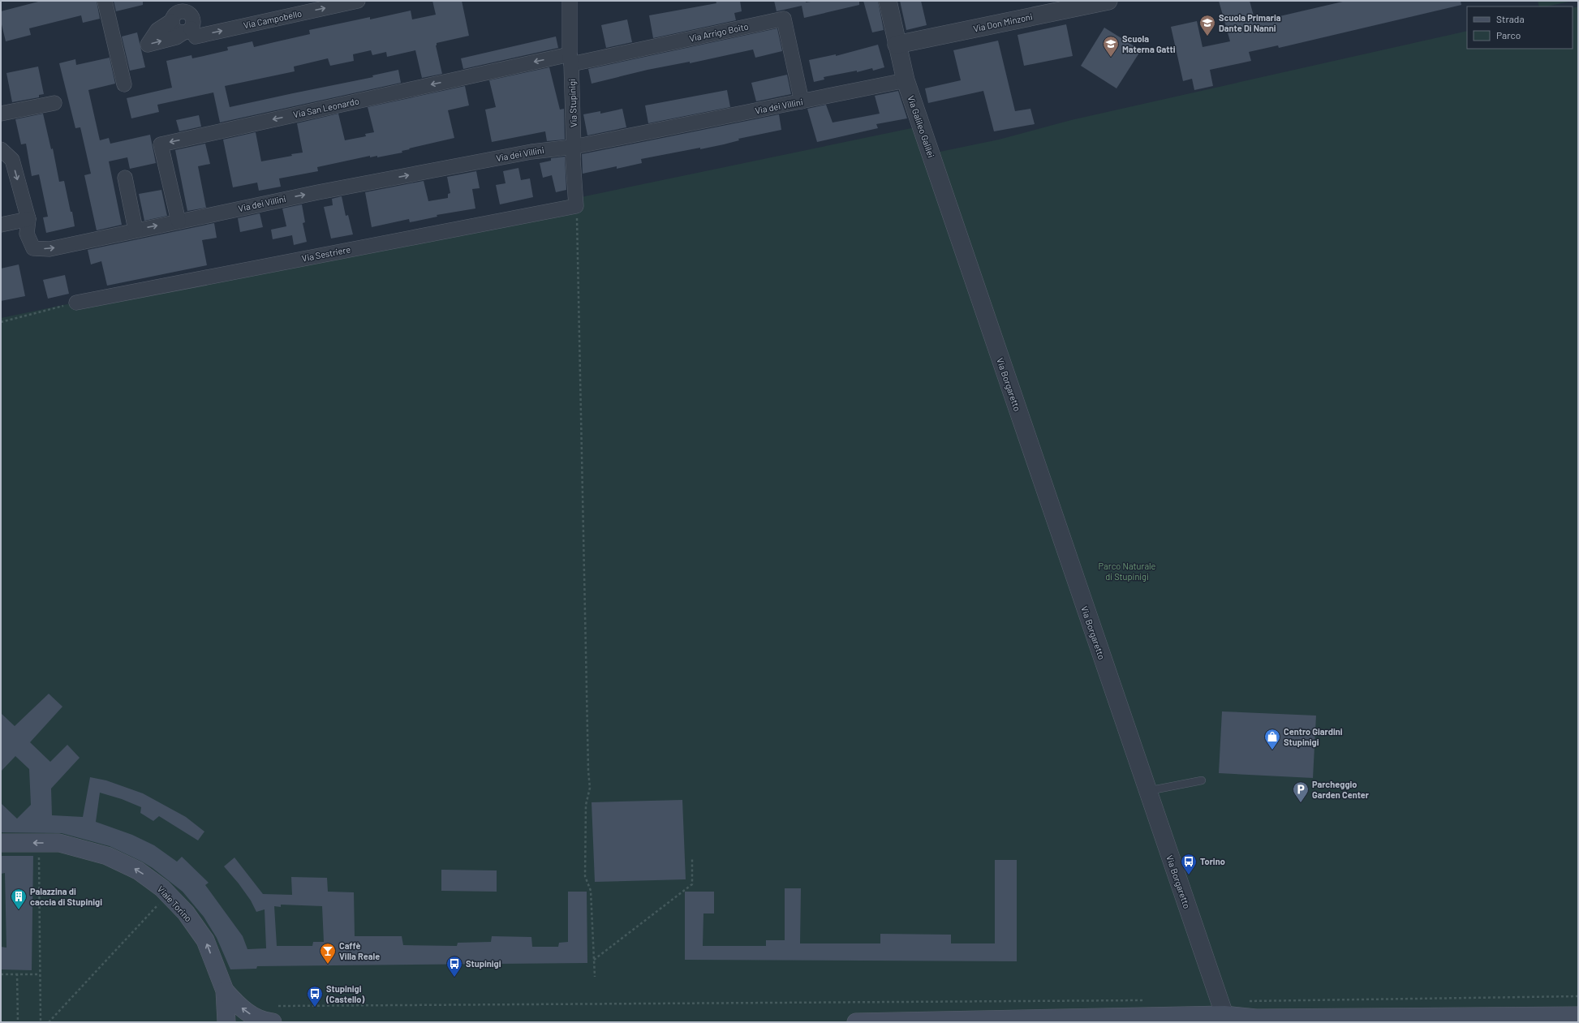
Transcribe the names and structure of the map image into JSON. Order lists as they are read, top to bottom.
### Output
{
  "streets": {
    "main road": ["Viale Torino"],
    "street": [
      "Via Campobello",
      "Via Don Minzoni",
      "Via Arrigo Boito",
      "Via Stupinigi",
      "Via dei Villini",
      "Via San Leonardo",
      "Via Galileo Galilei",
      "Via Sestriere",
      "Via Borgaretto"
    ]
  },
  "crossings": [
    ["Via Don Minzoni", "Via Galileo Galilei"],
    ["Via Arrigo Boito", "Via Stupinigi"],
    ["Via Arrigo Boito", "Via dei Villini"],
    ["Via Arrigo Boito", "Via San Leonardo"],
    ["Via Stupinigi", "Via dei Villini"],
    ["Via Stupinigi", "Via San Leonardo"],
    ["Via Stupinigi", "Via Sestriere"],
    ["Via dei Villini", "Via San Leonardo"],
    ["Via dei Villini", "Via Galileo Galilei"],
    ["Via Galileo Galilei", "Via Borgaretto"]
  ],
  "one_way": [
    "Via Campobello",
    "Via dei Villini",
    "Via San Leonardo",
    "Viale Torino"
  ],
  "parks": ["Parco Naturale di Stupinigi"],
  "places": {
    "school or university": ["Scuola Primaria Dante Di Nanni", "Scuola Materna Gatti"],
    "shop": ["Centro Giardini Stupinigi"],
    "parking": ["Parcheggio Garden Center"],
    "bus stop": ["Torino", "Stupinigi", "Stupinigi (Castello)"],
    "building": ["Palazzina di caccia di Stupinigi"],
    "bar": ["Caffè Villa Reale"]
  },
  "legend": ["Strada", "Parco"]
}
